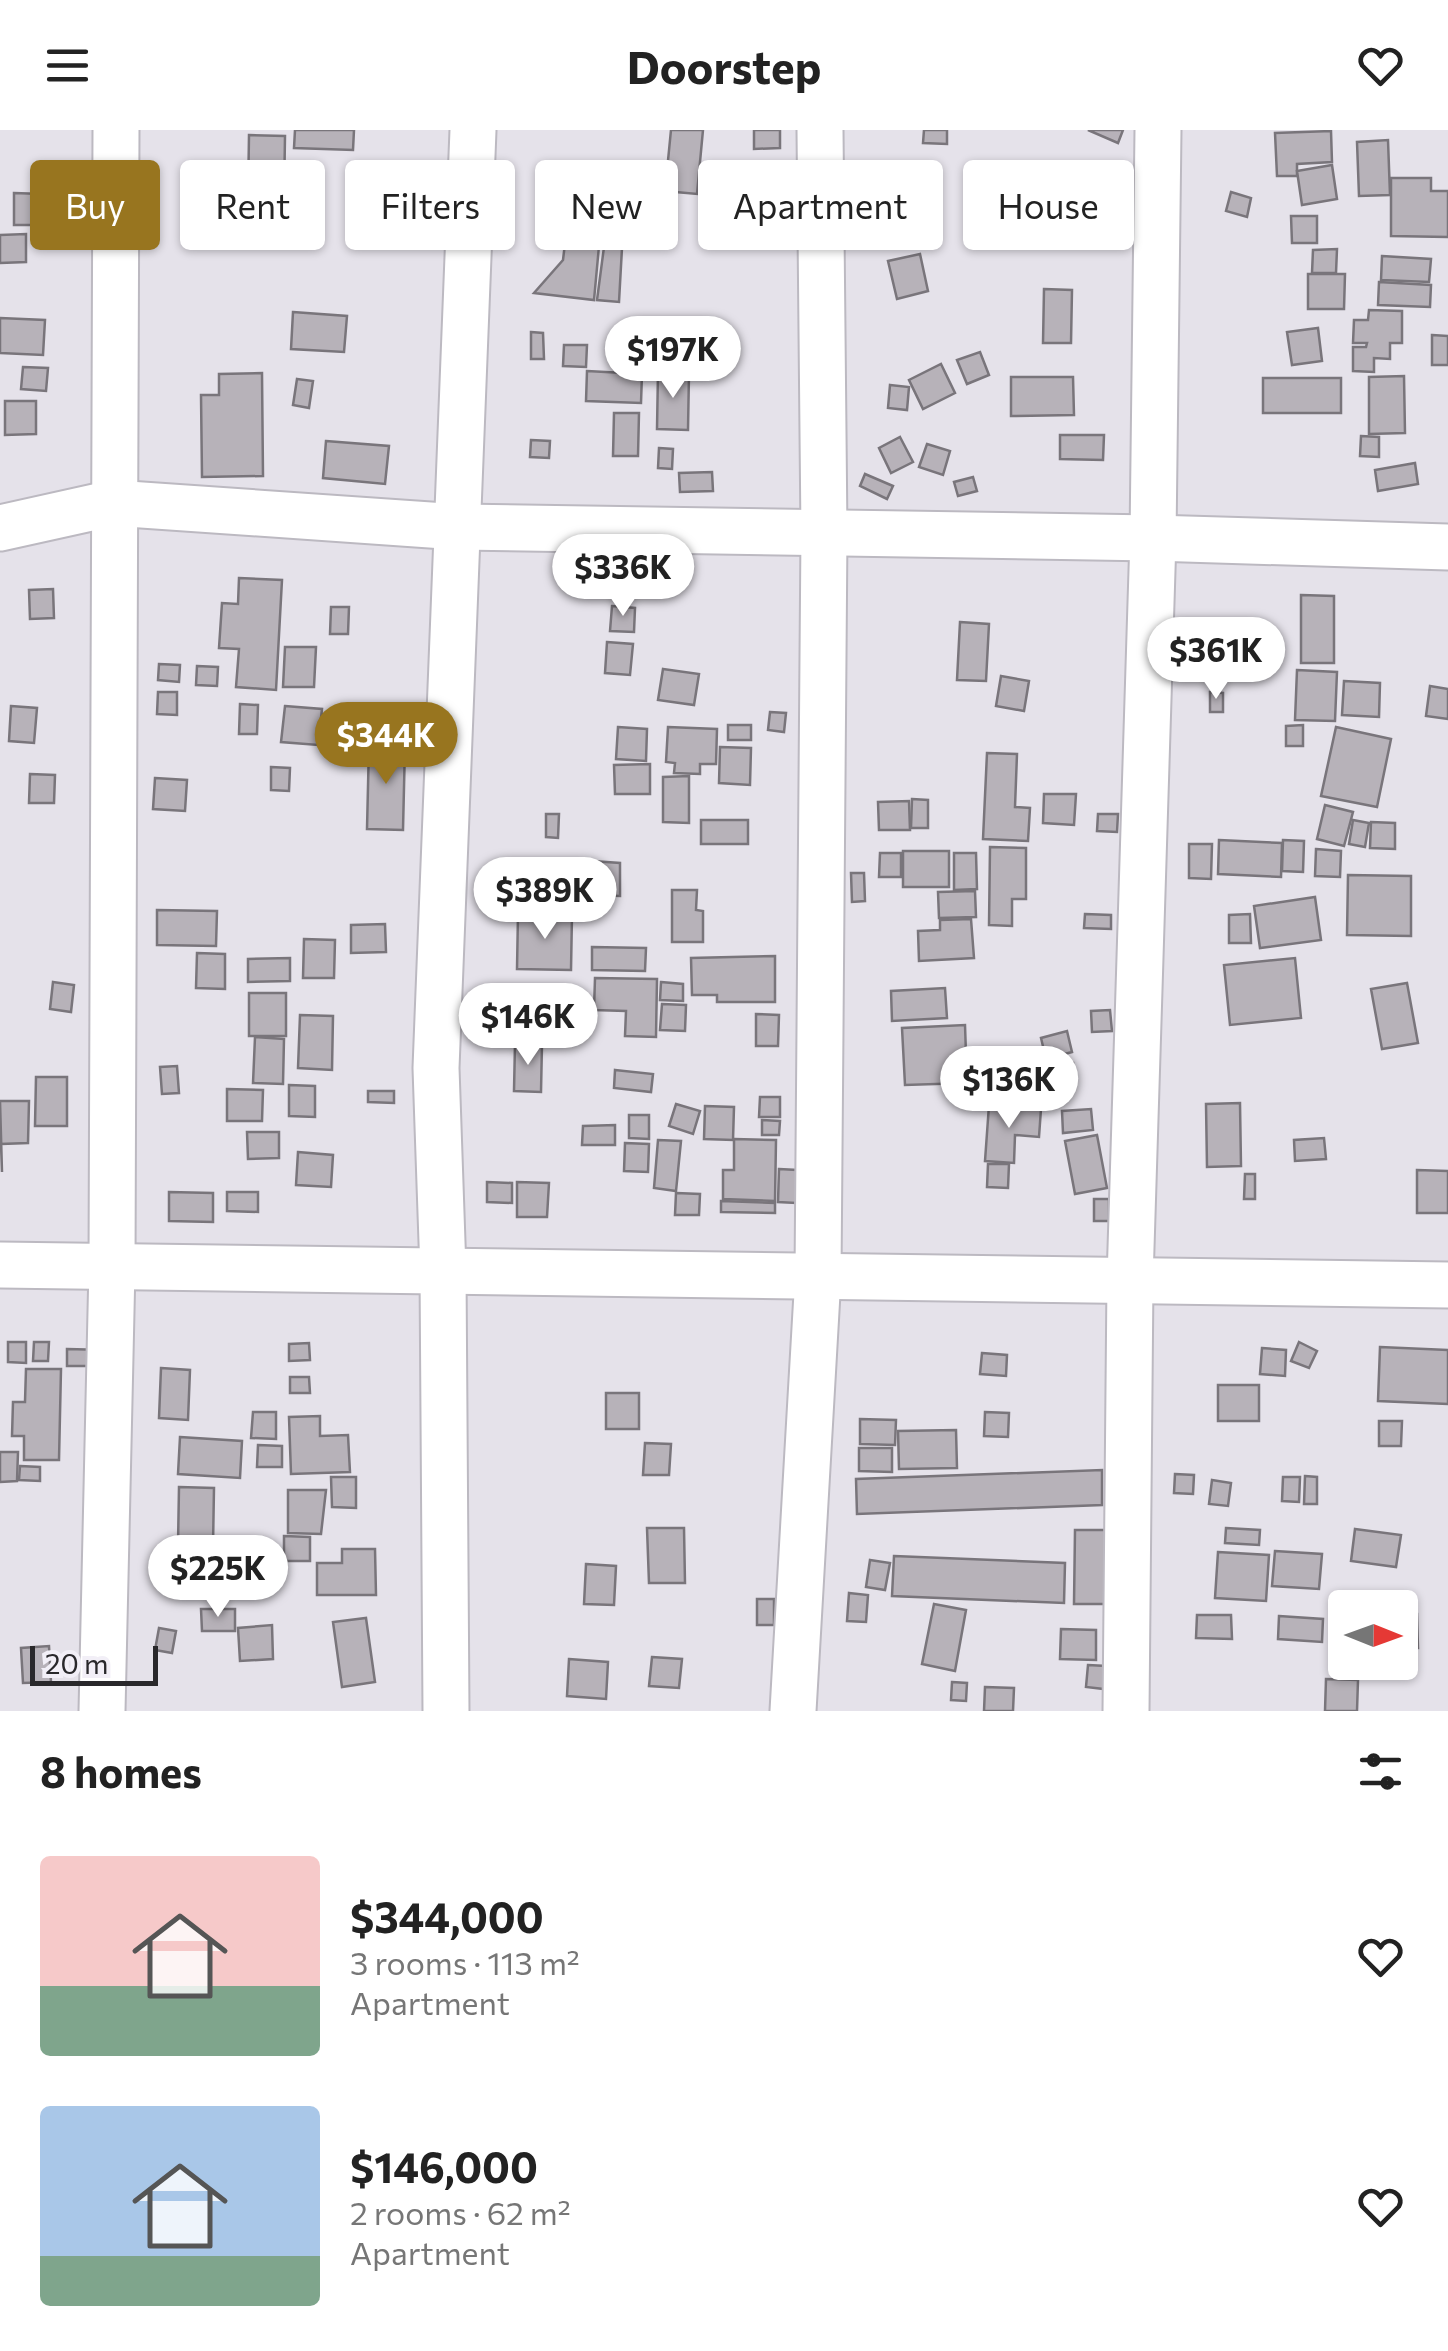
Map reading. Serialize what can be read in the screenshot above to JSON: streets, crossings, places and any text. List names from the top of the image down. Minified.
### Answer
{"scale_bar":"20 m","north":"right","page":{"header":"Doorstep","chip":["Buy","Rent","Filters","New","Apartment","House"],"price":["$197K","$336K","$361K","$344K","$389K","$146K","$136K","$225K"],"scale":"20 m","heading":"8 homes","list":[{"name":"$344,000","note":"3 rooms · 113 m² · Apartment"},{"name":"$146,000","note":"2 rooms · 62 m² · Apartment"}]}}
